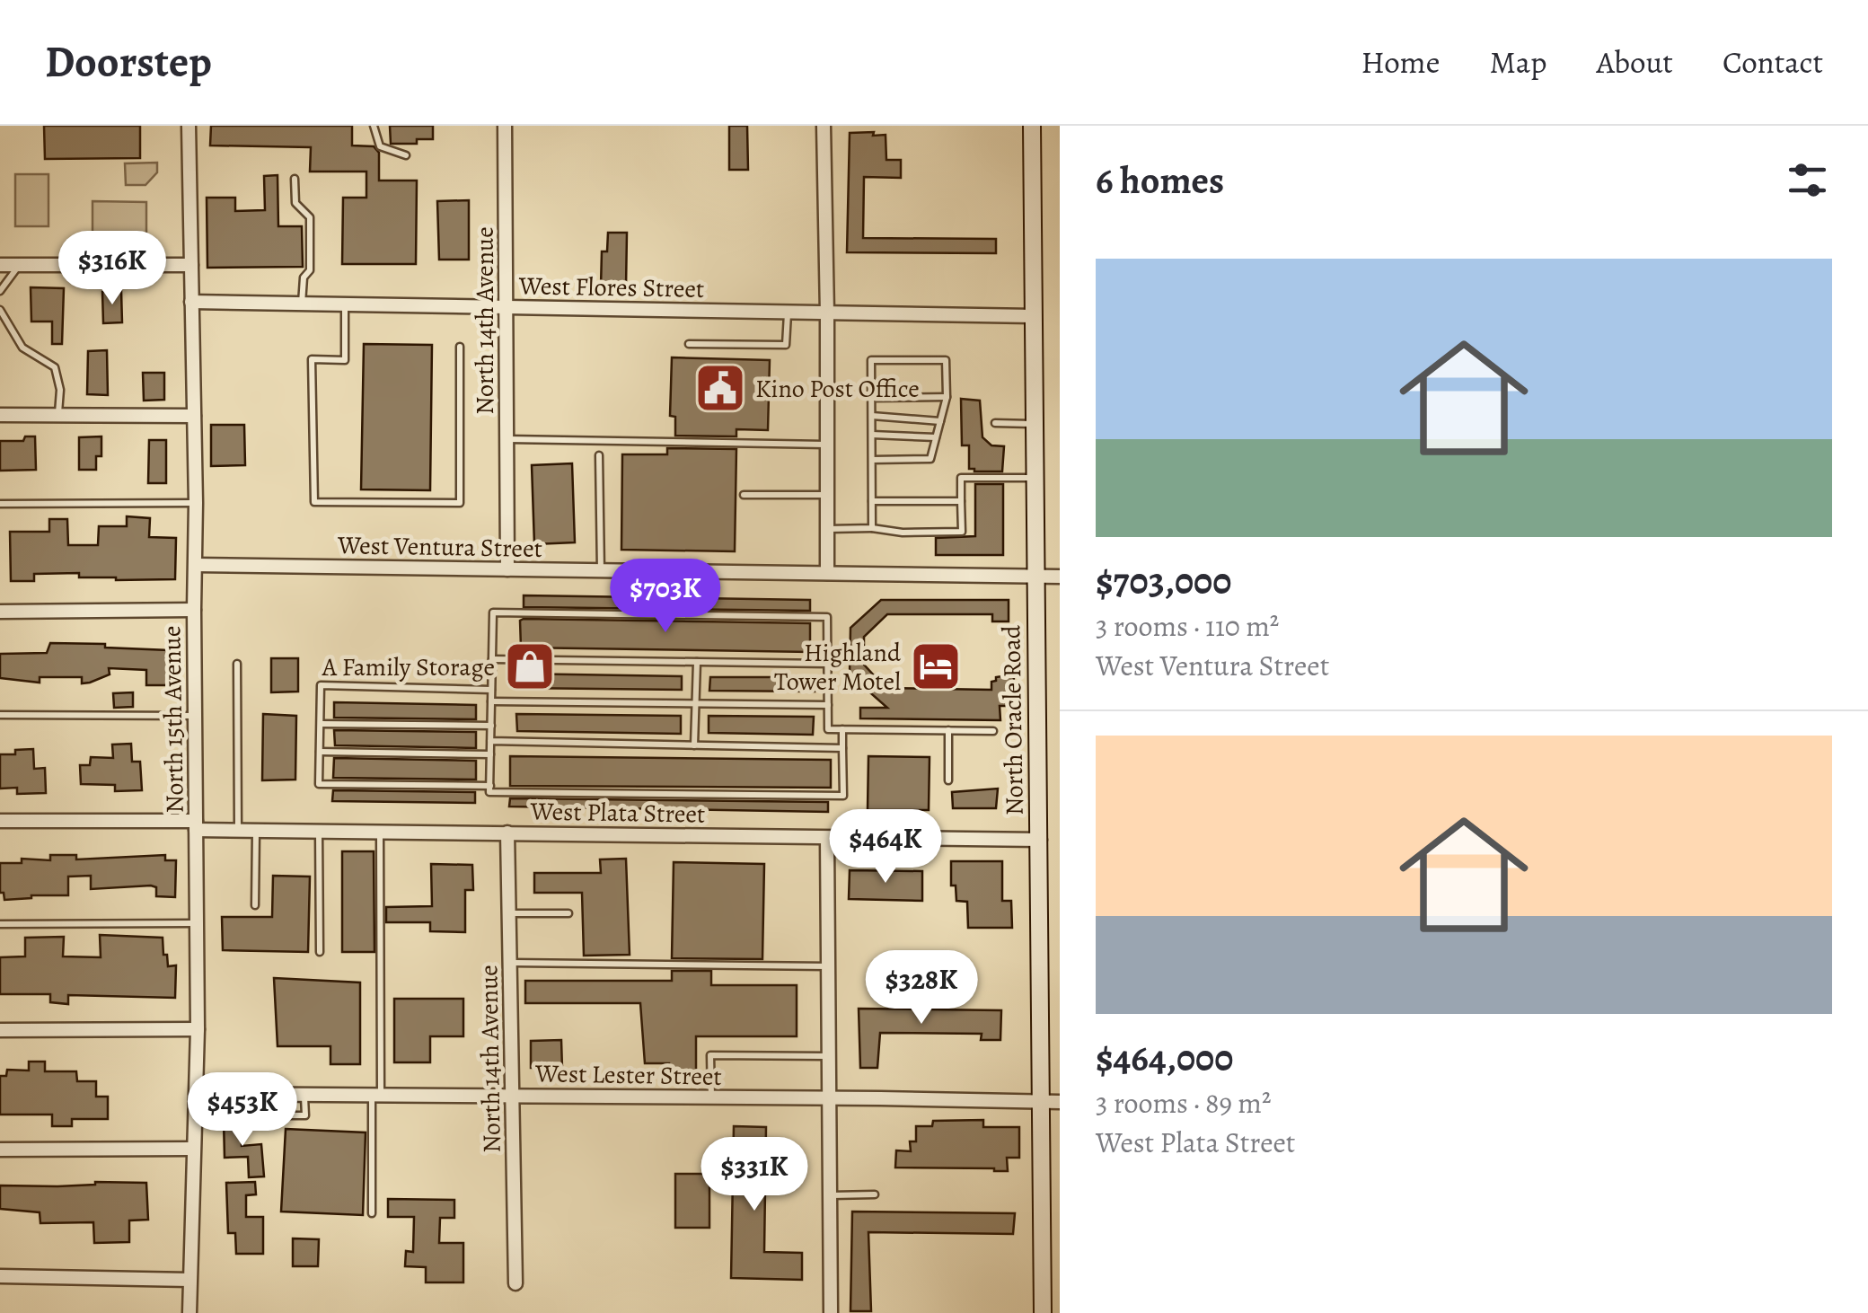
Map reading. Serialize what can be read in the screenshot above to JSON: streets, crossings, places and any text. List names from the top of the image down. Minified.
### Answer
{"streets":{"main road":["North Oracle Road"],"street":["West Flores Street","North 14th Avenue","West Ventura Street","North 15th Avenue","West Plata Street","West Lester Street"]},"crossings":[["West Flores Street","North 14th Avenue"],["West Flores Street","North 15th Avenue"],["West Flores Street","North Oracle Road"],["North 14th Avenue","West Ventura Street"],["North 14th Avenue","West Plata Street"],["North 14th Avenue","West Lester Street"],["West Ventura Street","North 15th Avenue"],["West Ventura Street","North Oracle Road"],["North 15th Avenue","West Plata Street"],["North 15th Avenue","West Lester Street"],["North Oracle Road","West Plata Street"],["North Oracle Road","West Lester Street"]],"places":{"public building":["Kino Post Office"],"shop":["A Family Storage"],"hotel":["Highland Tower Motel"]},"page":{"header":"Doorstep","nav":["Home","Map","About","Contact"],"heading":"6 homes","price":["$316K","$703K","$464K","$328K","$453K","$331K"],"list":[{"name":"$703,000","note":"3 rooms · 110 m² · West Ventura Street"},{"name":"$464,000","note":"3 rooms · 89 m² · West Plata Street"}]}}
